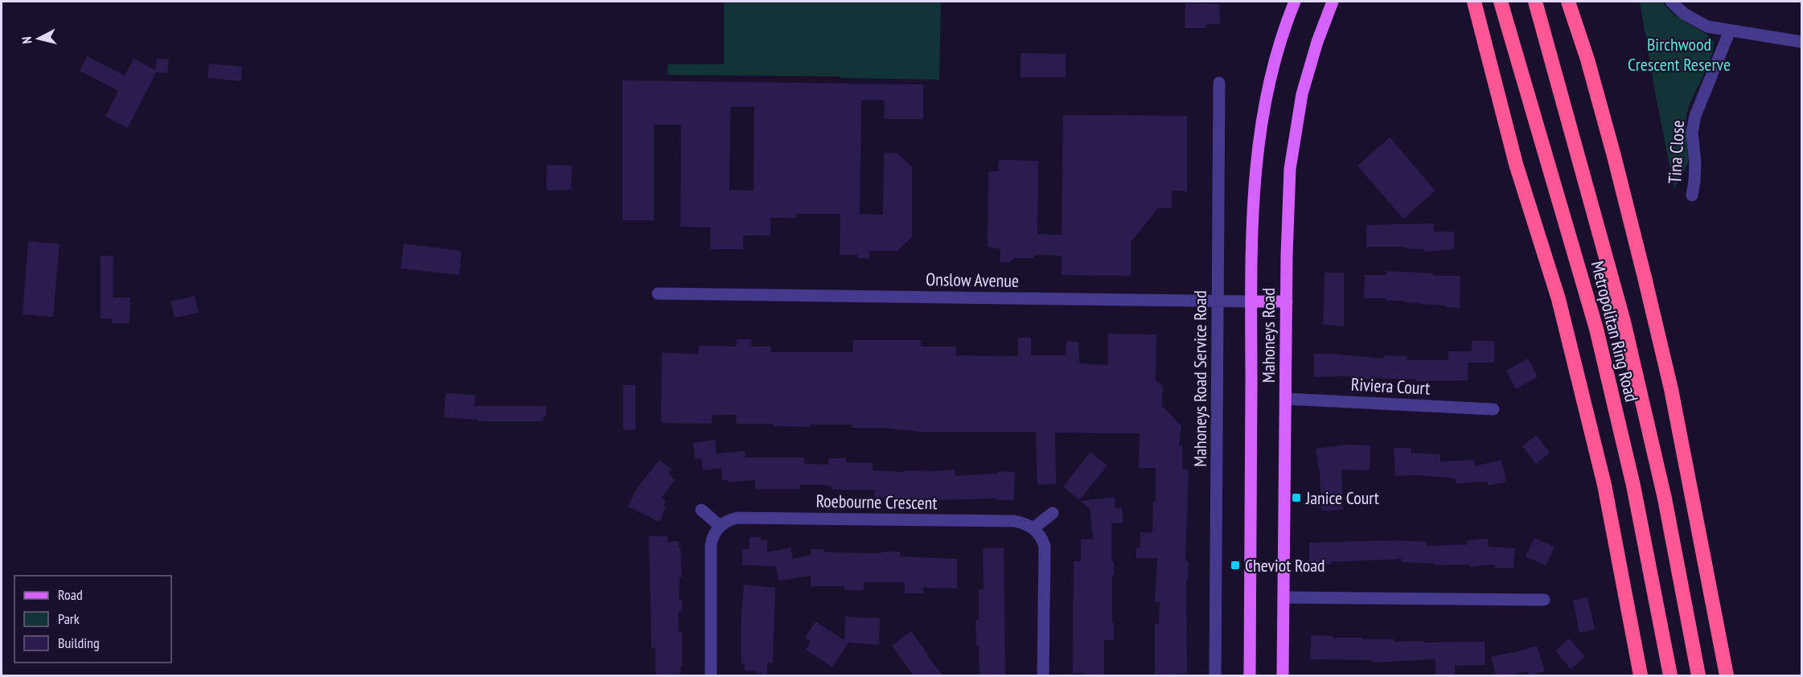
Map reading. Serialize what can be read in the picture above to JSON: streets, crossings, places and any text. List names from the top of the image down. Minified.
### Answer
{"streets":{"highway":["Metropolitan Ring Road"],"main road":["Onslow Avenue","Mahoneys Road"],"street":["Tina Close","Mahoneys Road Service Road","Riviera Court","Roebourne Crescent"]},"crossings":[["Onslow Avenue","Mahoneys Road"],["Onslow Avenue","Mahoneys Road Service Road"],["Mahoneys Road","Riviera Court"]],"parks":["Birchwood Crescent Reserve"],"places":{"transit":["Janice Court","Cheviot Road"]},"legend":["Road","Park","Building"],"north":"left"}
